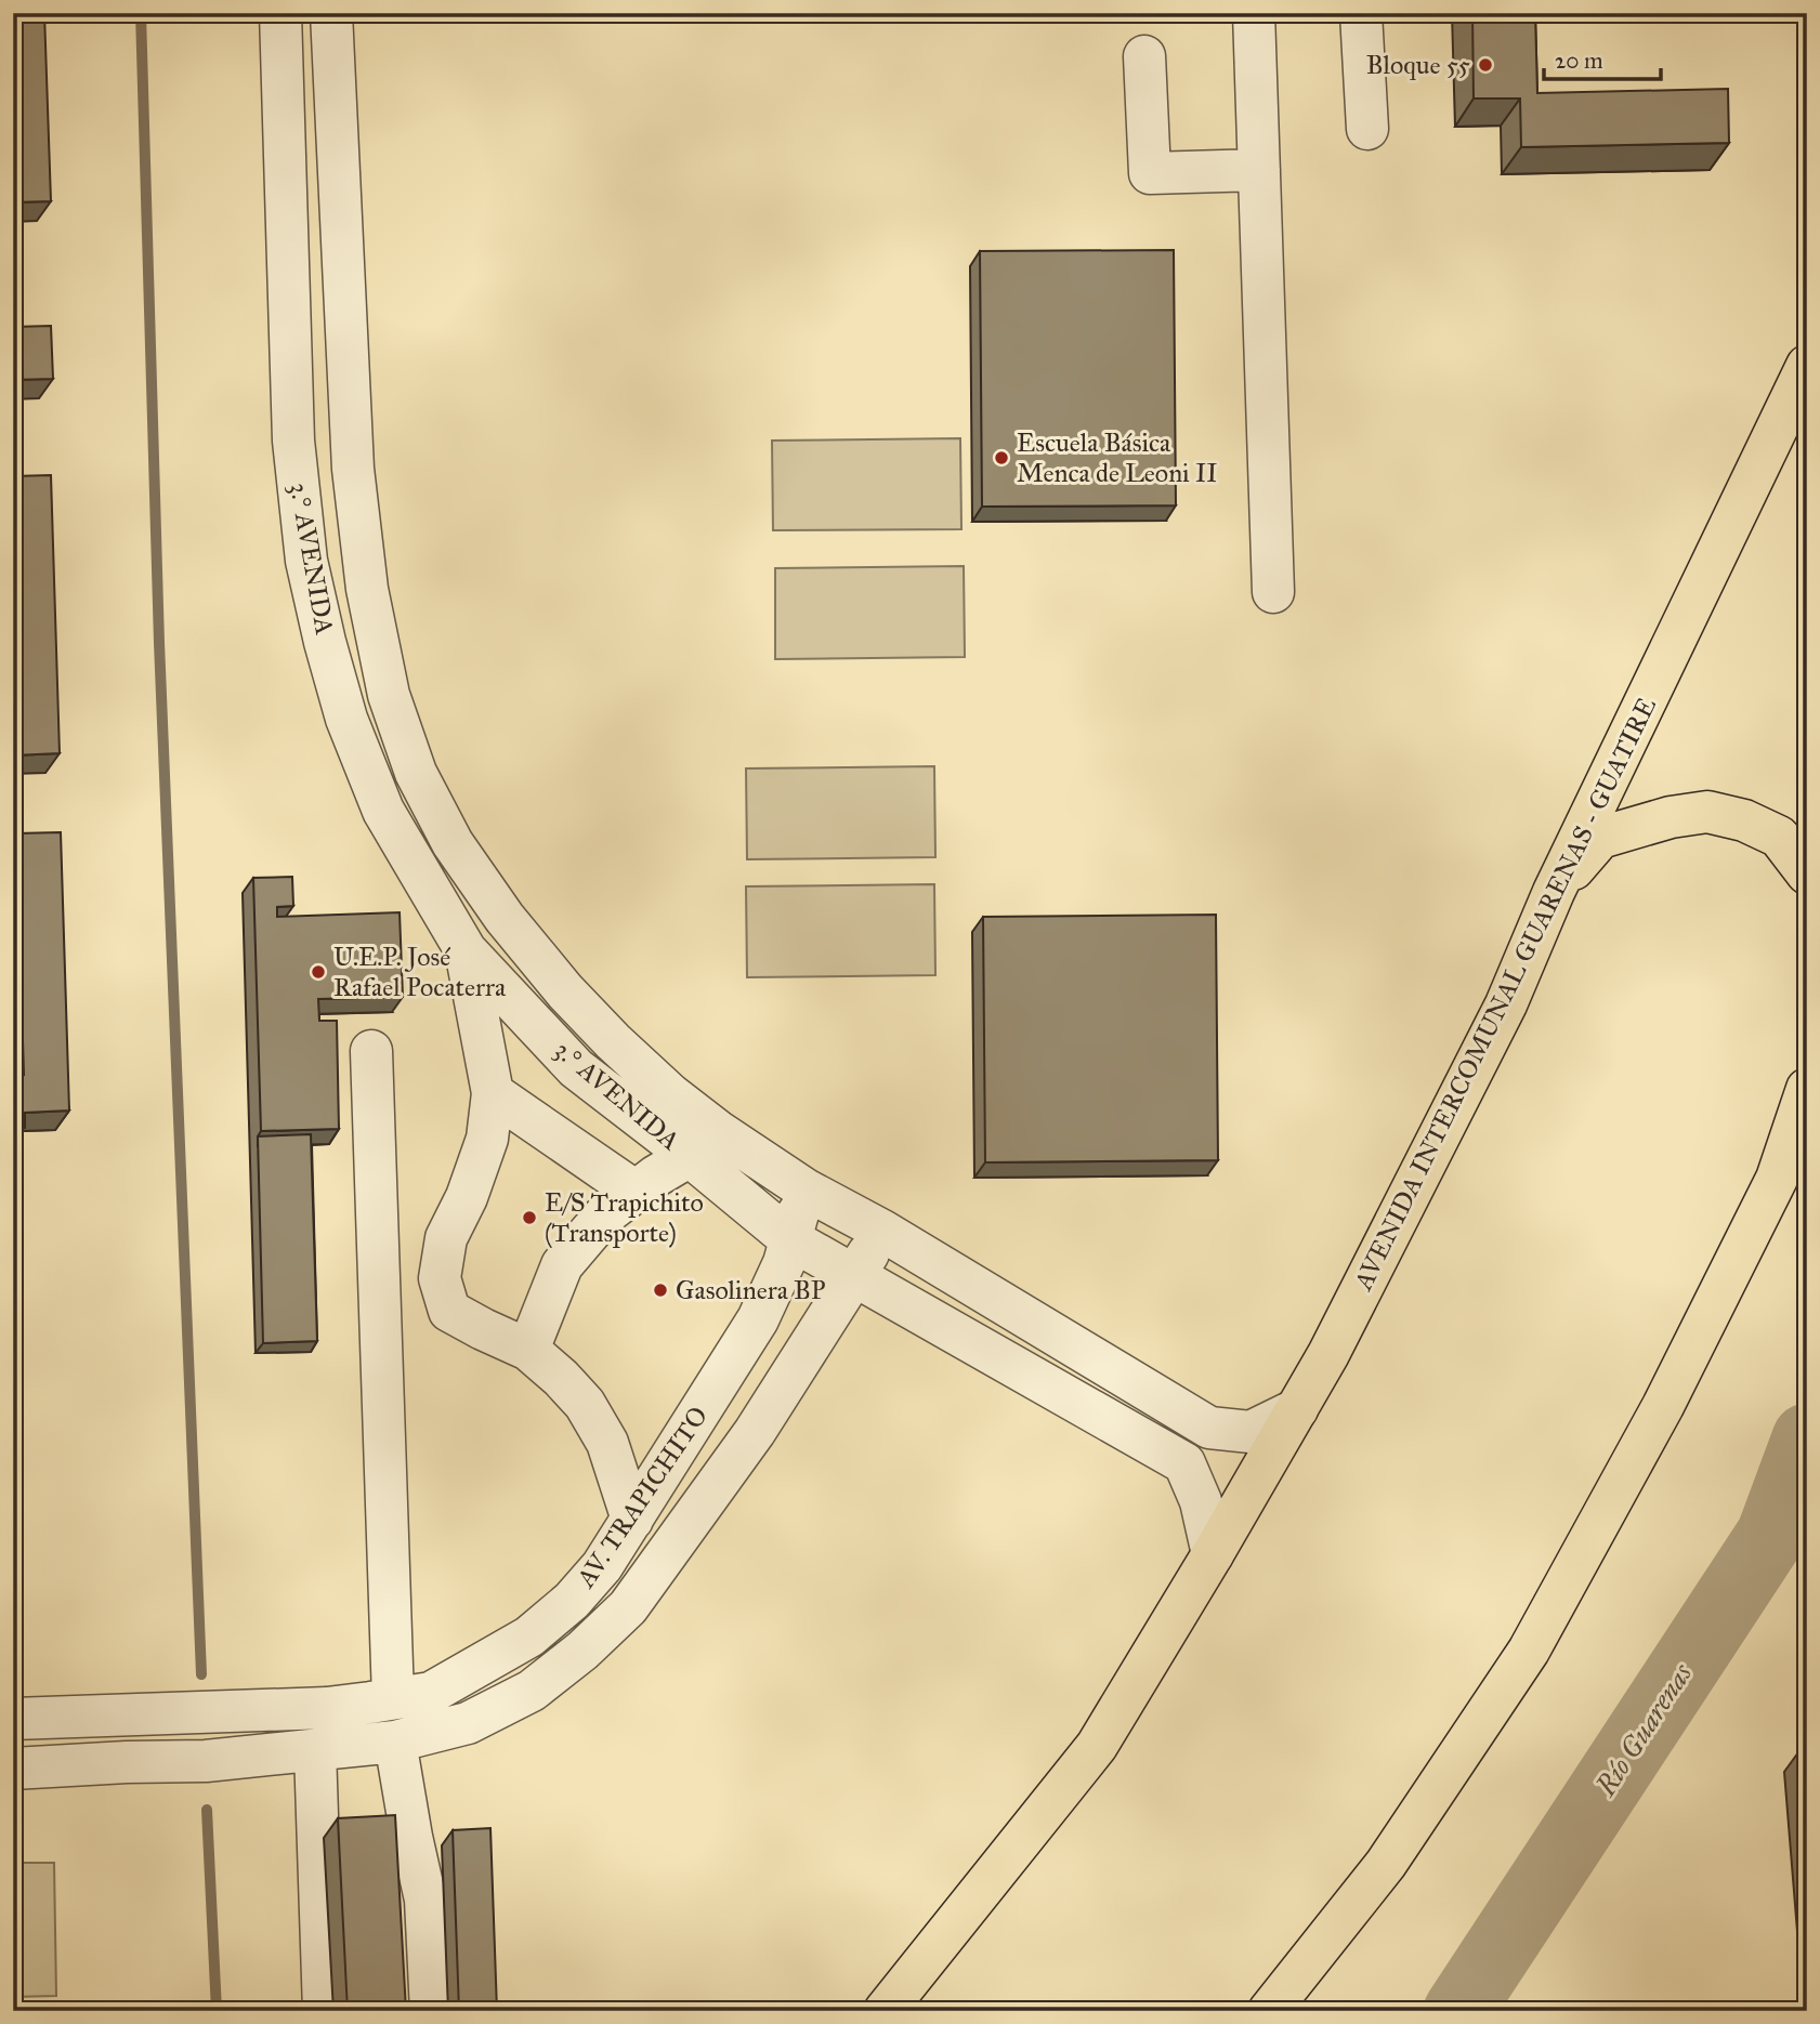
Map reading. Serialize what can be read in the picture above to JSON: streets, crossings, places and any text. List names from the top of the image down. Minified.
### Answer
{"streets":{"main road":["AVENIDA INTERCOMUNAL GUARENAS - GUATIRE"],"street":["3.° AVENIDA","AV. TRAPICHITO"]},"crossings":[["3.° AVENIDA","AVENIDA INTERCOMUNAL GUARENAS - GUATIRE"],["3.° AVENIDA","AV. TRAPICHITO"]],"water":["Río Guarenas"],"places":["Bloque 55","Escuela Básica Menca de Leoni II","U.E.P. José Rafael Pocaterra","E/S Trapichito (Transporte)","Gasolinera BP"],"scale_bar":"20 m"}
